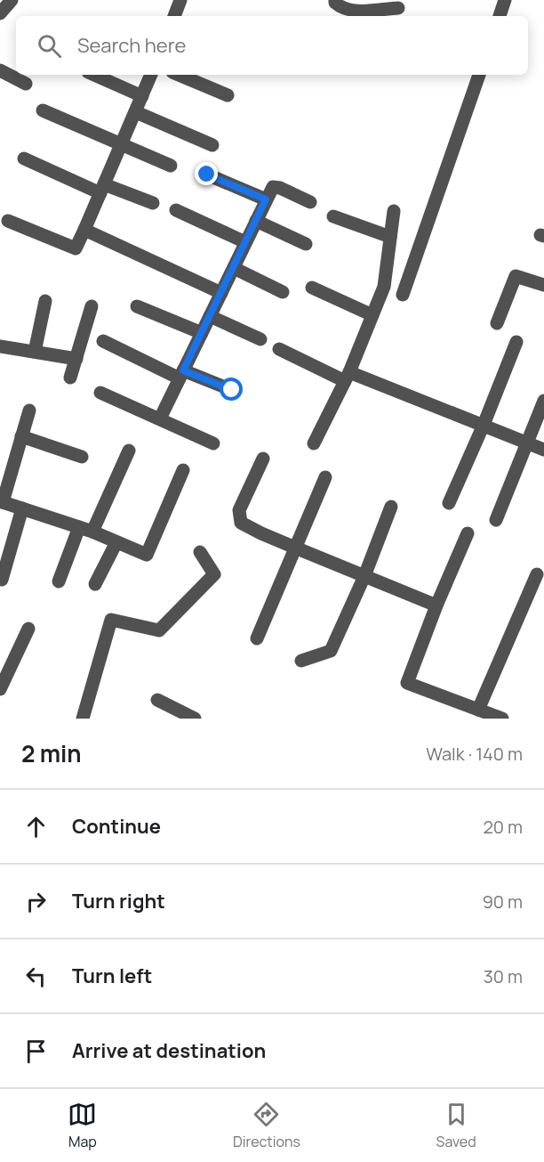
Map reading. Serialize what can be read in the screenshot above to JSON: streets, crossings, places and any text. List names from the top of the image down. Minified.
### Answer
{"page":{"search":"Search here","heading":["2 min","Walk · 140 m"],"list":[["Continue","20 m"],["Turn right","90 m"],["Turn left","30 m"],"Arrive at destination"],"nav":["Map","Directions","Saved"]}}
